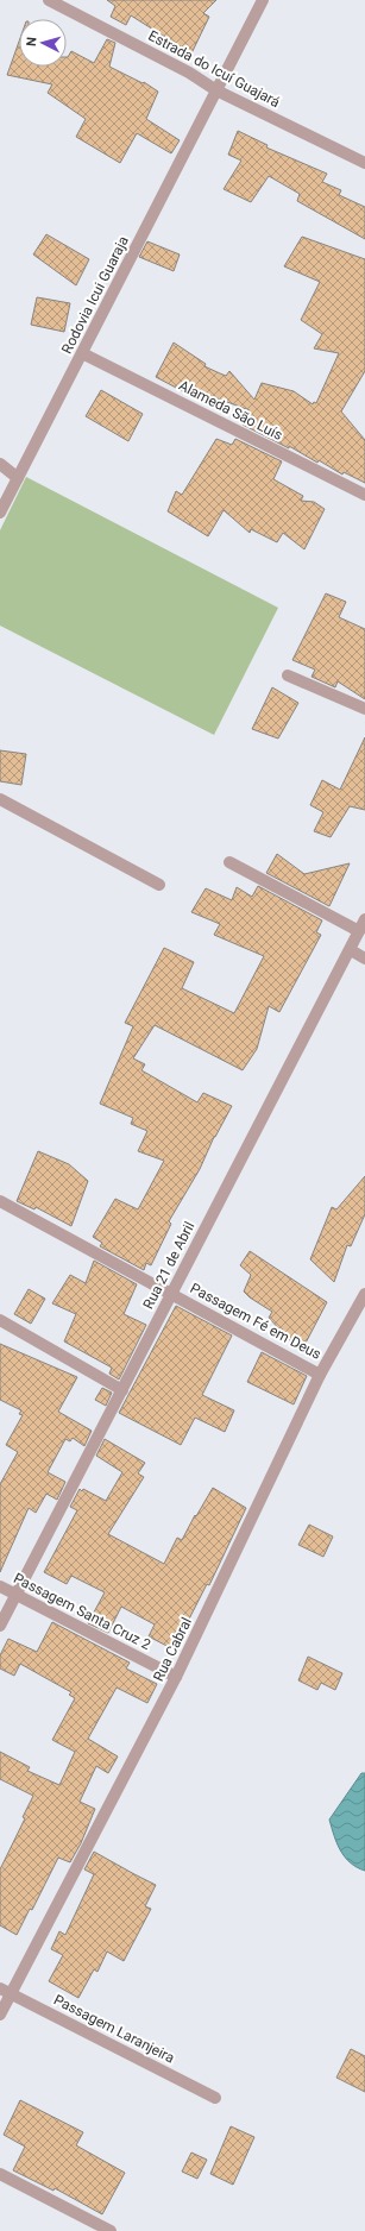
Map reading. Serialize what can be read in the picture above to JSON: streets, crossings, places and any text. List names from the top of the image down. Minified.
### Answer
{"streets":{"street":["Estrada do Icuí Guajará","Rodovia Icui Guaraja","Alameda São Luís","Rua 21 de Abril","Passagem Fé em Deus","Passagem Santa Cruz 2","Rua Cabral","Passagem Laranjeira"]},"crossings":[["Estrada do Icuí Guajará","Rodovia Icui Guaraja"],["Rodovia Icui Guaraja","Alameda São Luís"],["Rua 21 de Abril","Passagem Fé em Deus"],["Rua 21 de Abril","Passagem Santa Cruz 2"],["Passagem Fé em Deus","Rua Cabral"],["Passagem Santa Cruz 2","Rua Cabral"],["Rua Cabral","Passagem Laranjeira"]],"north":"left"}
